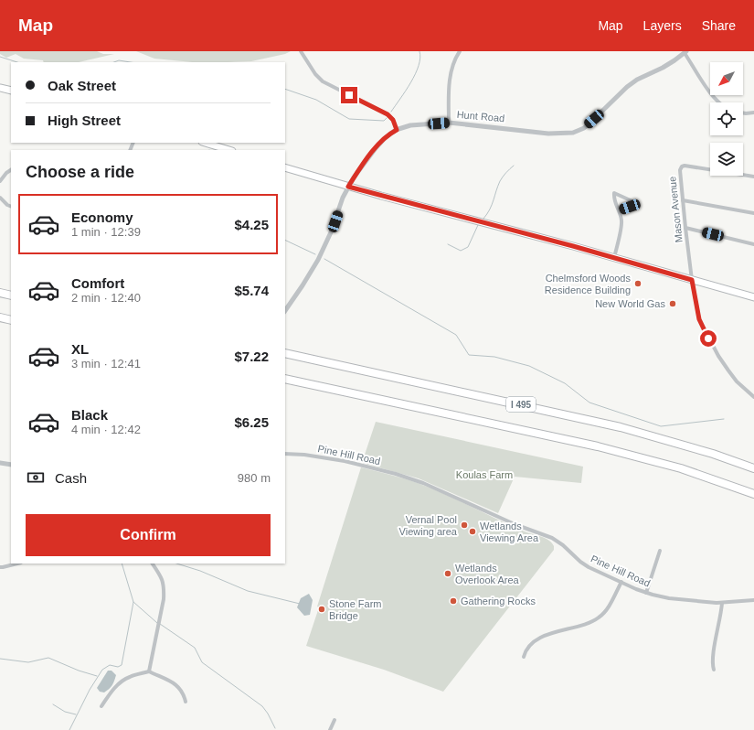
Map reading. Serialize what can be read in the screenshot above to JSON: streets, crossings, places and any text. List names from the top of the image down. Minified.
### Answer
{"streets":{"highway":["I 495"],"street":["Hunt Road","Mason Avenue","Pine Hill Road"]},"parks":["Koulas Farm"],"places":["Chelmsford Woods Residence Building","New World Gas","Vernal Pool Viewing area","Wetlands Viewing Area","Wetlands Overlook Area","Gathering Rocks","Stone Farm Bridge"],"north":"bottom left","page":{"header":"Map","nav":["Map","Layers","Share"],"banner":["Oak Street","High Street"],"heading":"Choose a ride","list":[{"name":"Economy","note":"1 min · 12:39","value":"$4.25"},{"name":"Comfort","note":"2 min · 12:40","value":"$5.74"},{"name":"XL","note":"3 min · 12:41","value":"$7.22"},{"name":"Black","note":"4 min · 12:42","value":"$6.25"}],"pay":["Cash","980 m"],"buttons":"Confirm"}}
